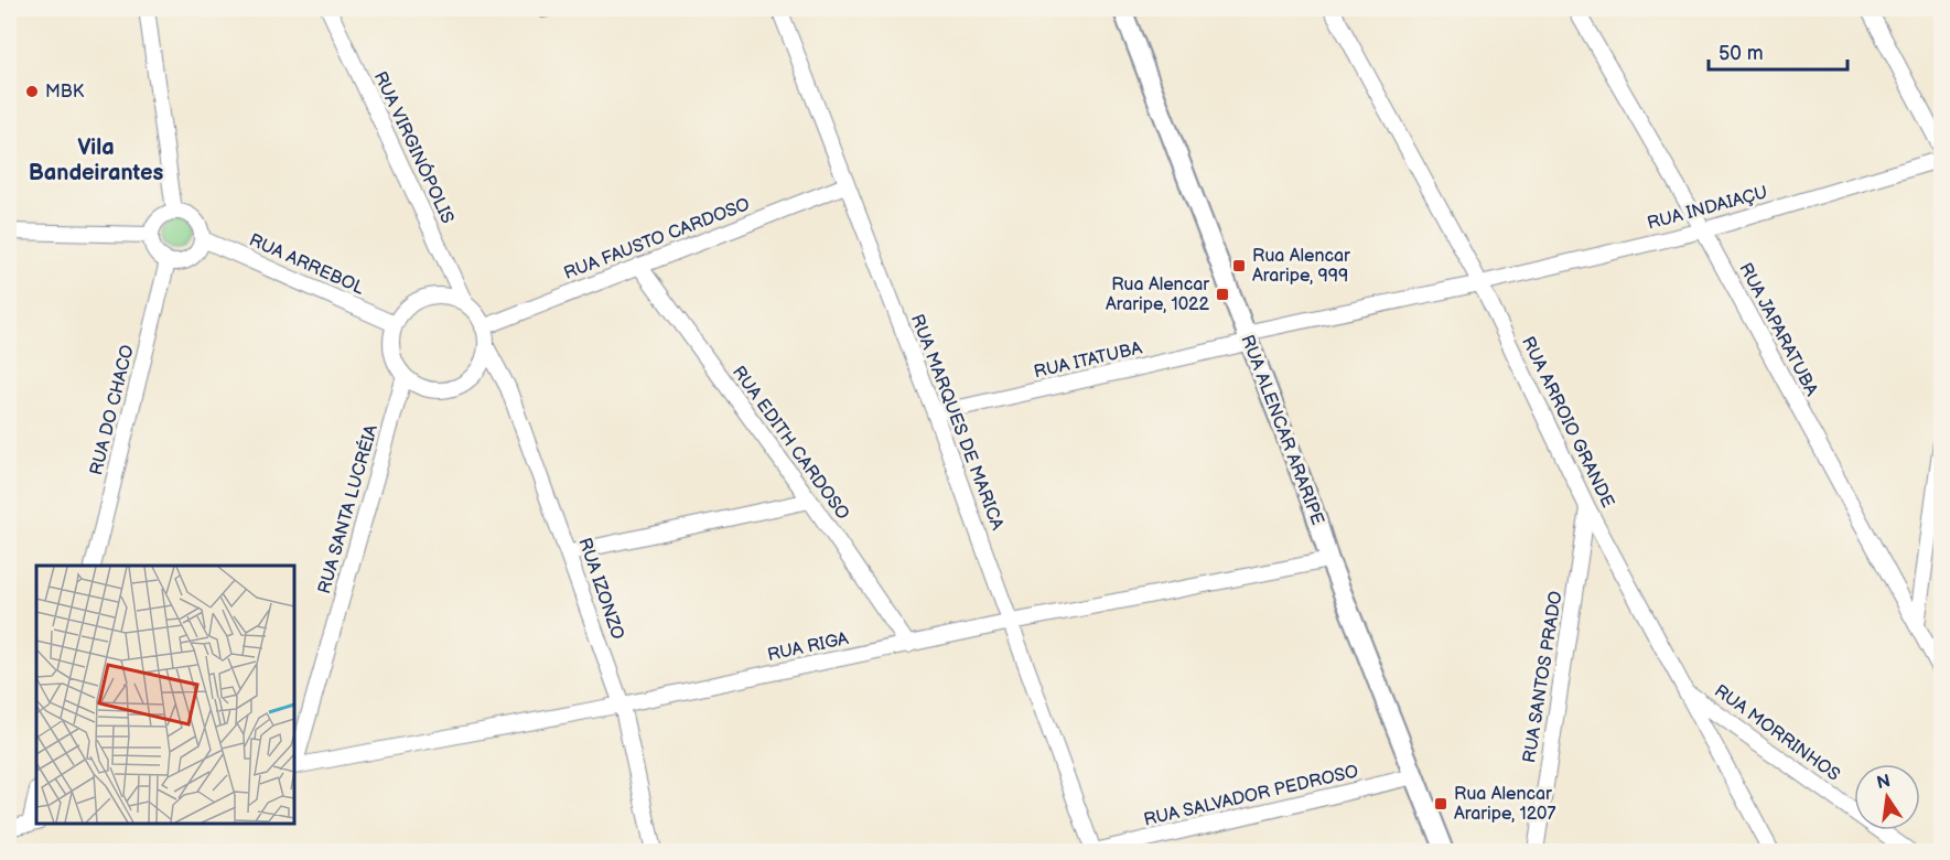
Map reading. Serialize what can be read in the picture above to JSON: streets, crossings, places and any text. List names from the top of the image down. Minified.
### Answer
{"streets":{"street":["RUA VIRGINÓPOLIS","RUA INDAIAÇU","RUA FAUSTO CARDOSO","RUA ARREBOL","RUA JAPARATUBA","RUA ITATUBA","RUA DO CHACO","RUA MARQUES DE MARICA","RUA ARROIO GRANDE","RUA ALENCAR ARARIPE","RUA EDITH CARDOSO","RUA SANTA LUCRÉIA","RUA IZONZO","RUA RIGA","RUA SANTOS PRADO","RUA MORRINHOS","RUA SALVADOR PEDROSO"]},"crossings":[["RUA VIRGINÓPOLIS","RUA FAUSTO CARDOSO"],["RUA VIRGINÓPOLIS","RUA ARREBOL"],["RUA VIRGINÓPOLIS","RUA SANTA LUCRÉIA"],["RUA VIRGINÓPOLIS","RUA IZONZO"],["RUA INDAIAÇU","RUA JAPARATUBA"],["RUA INDAIAÇU","RUA ITATUBA"],["RUA INDAIAÇU","RUA ARROIO GRANDE"],["RUA FAUSTO CARDOSO","RUA ARREBOL"],["RUA FAUSTO CARDOSO","RUA MARQUES DE MARICA"],["RUA FAUSTO CARDOSO","RUA EDITH CARDOSO"],["RUA FAUSTO CARDOSO","RUA SANTA LUCRÉIA"],["RUA FAUSTO CARDOSO","RUA IZONZO"],["RUA ARREBOL","RUA DO CHACO"],["RUA ARREBOL","RUA SANTA LUCRÉIA"],["RUA ARREBOL","RUA IZONZO"],["RUA ITATUBA","RUA MARQUES DE MARICA"],["RUA ITATUBA","RUA ARROIO GRANDE"],["RUA ITATUBA","RUA ALENCAR ARARIPE"],["RUA MARQUES DE MARICA","RUA RIGA"],["RUA MARQUES DE MARICA","RUA SALVADOR PEDROSO"],["RUA ARROIO GRANDE","RUA SANTOS PRADO"],["RUA ARROIO GRANDE","RUA MORRINHOS"],["RUA ALENCAR ARARIPE","RUA RIGA"],["RUA ALENCAR ARARIPE","RUA SALVADOR PEDROSO"],["RUA EDITH CARDOSO","RUA RIGA"],["RUA SANTA LUCRÉIA","RUA IZONZO"],["RUA IZONZO","RUA RIGA"]],"districts":["Vila Bandeirantes"],"places":{"other":["MBK"],"transit":["Rua Alencar Araripe, 999","Rua Alencar Araripe, 1022","Rua Alencar Araripe, 1207"]},"scale_bar":"50 m","north":"top"}
